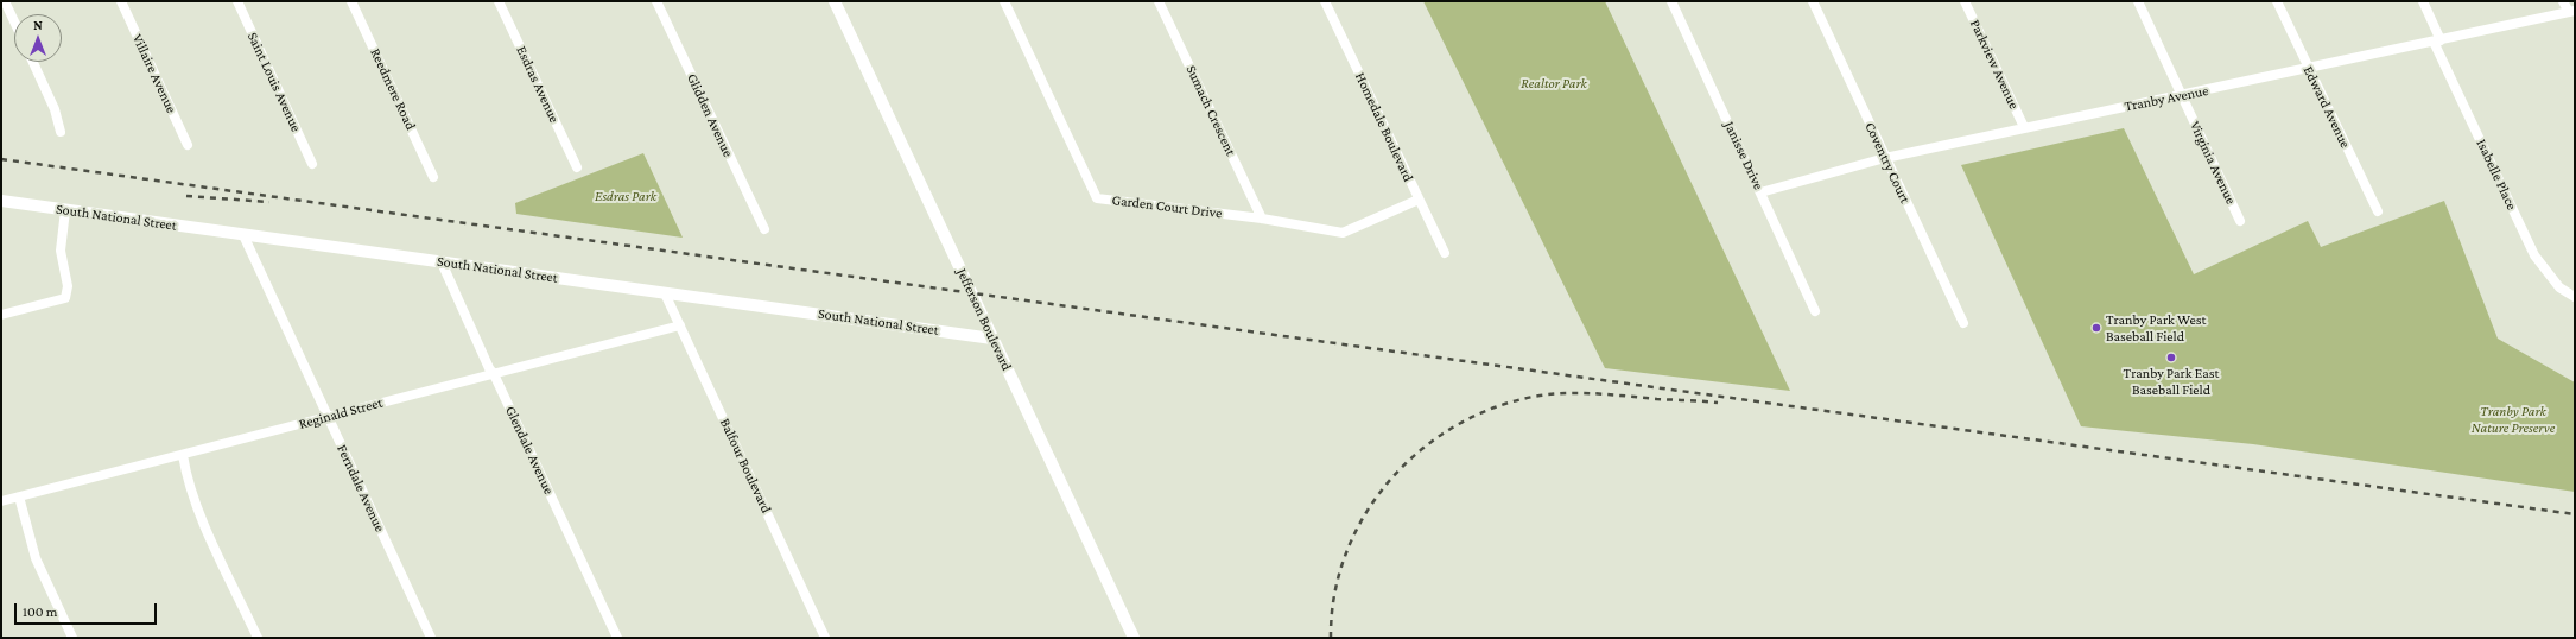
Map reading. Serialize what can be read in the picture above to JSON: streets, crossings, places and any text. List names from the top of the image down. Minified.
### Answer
{"streets":{"street":["Parkview Avenue","Villaire Avenue","Saint Louis Avenue","Esdras Avenue","Reedmere Road","Tranby Avenue","Edward Avenue","Sumach Crescent","Glidden Avenue","Homedale Boulevard","Janisse Drive","Coventry Court","Virginia Avenue","Isabelle Place","Garden Court Drive","South National Street","Jefferson Boulevard","Reginald Street","Glendale Avenue","Balfour Boulevard","Ferndale Avenue"]},"crossings":[["Parkview Avenue","Tranby Avenue"],["Tranby Avenue","Edward Avenue"],["Tranby Avenue","Janisse Drive"],["Tranby Avenue","Coventry Court"],["Tranby Avenue","Virginia Avenue"],["Tranby Avenue","Isabelle Place"],["Sumach Crescent","Garden Court Drive"],["Homedale Boulevard","Garden Court Drive"],["South National Street","Jefferson Boulevard"],["South National Street","Glendale Avenue"],["South National Street","Balfour Boulevard"],["South National Street","Ferndale Avenue"],["Reginald Street","Glendale Avenue"],["Reginald Street","Balfour Boulevard"],["Reginald Street","Ferndale Avenue"]],"parks":["Realtor Park","Esdras Park","Tranby Park Nature Preserve"],"places":["Tranby Park West Baseball Field","Tranby Park East Baseball Field"],"scale_bar":"100 m","north":"top"}
